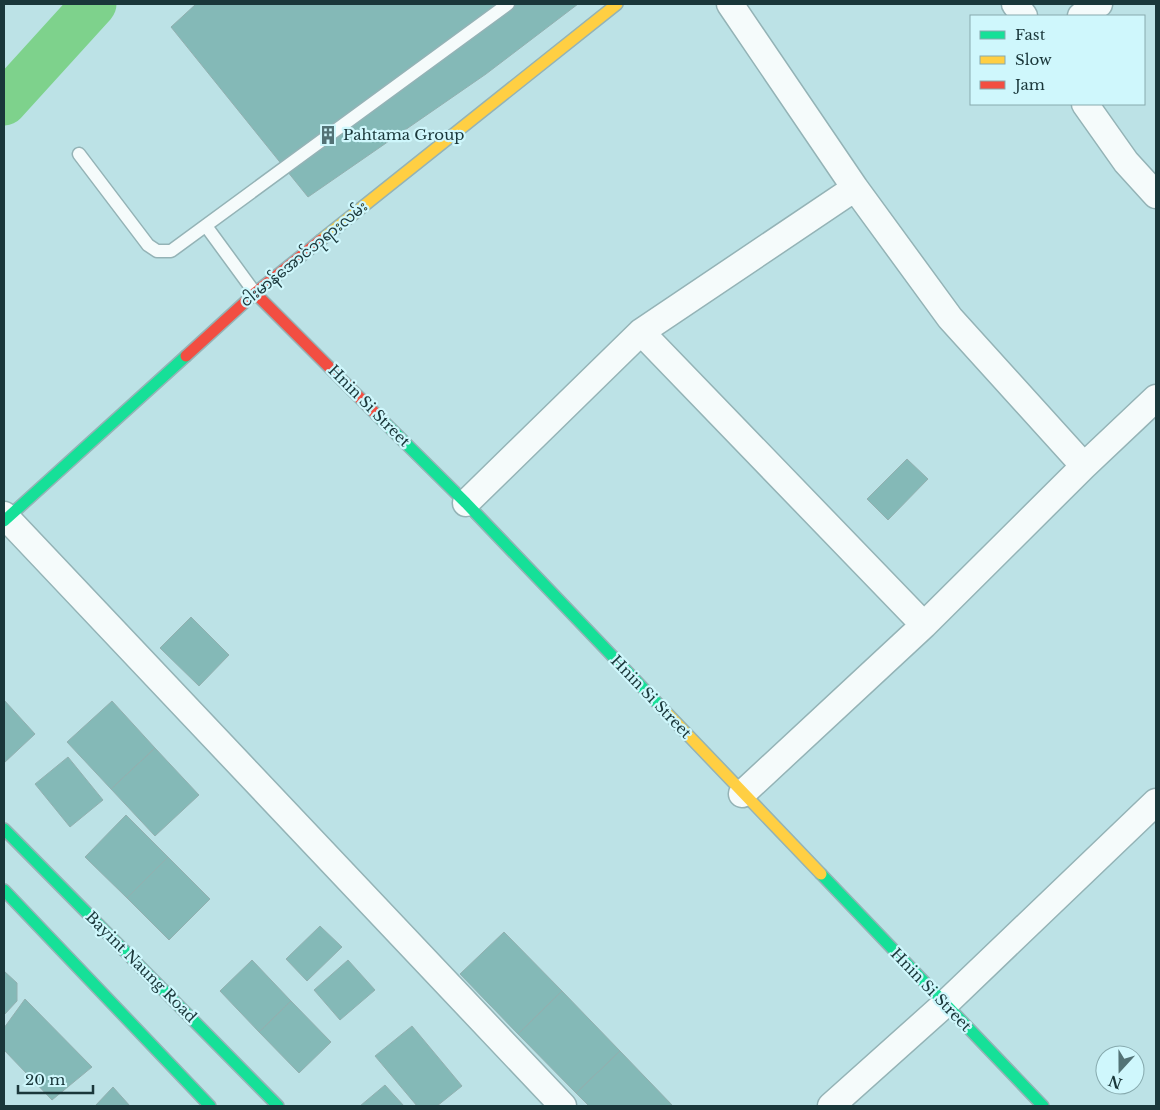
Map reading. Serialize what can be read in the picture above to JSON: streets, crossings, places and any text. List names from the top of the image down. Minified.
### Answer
{"streets":{"street":["ငါးမာန်အောင်ဘုရားလမ်း","Hnin Si Street","Bayint Naung Road"]},"crossings":[["ငါးမာန်အောင်ဘုရားလမ်း","Hnin Si Street"]],"places":{"building":["Pahtama Group"]},"legend":["Fast","Slow","Jam"],"scale_bar":"20 m","north":"bottom"}
